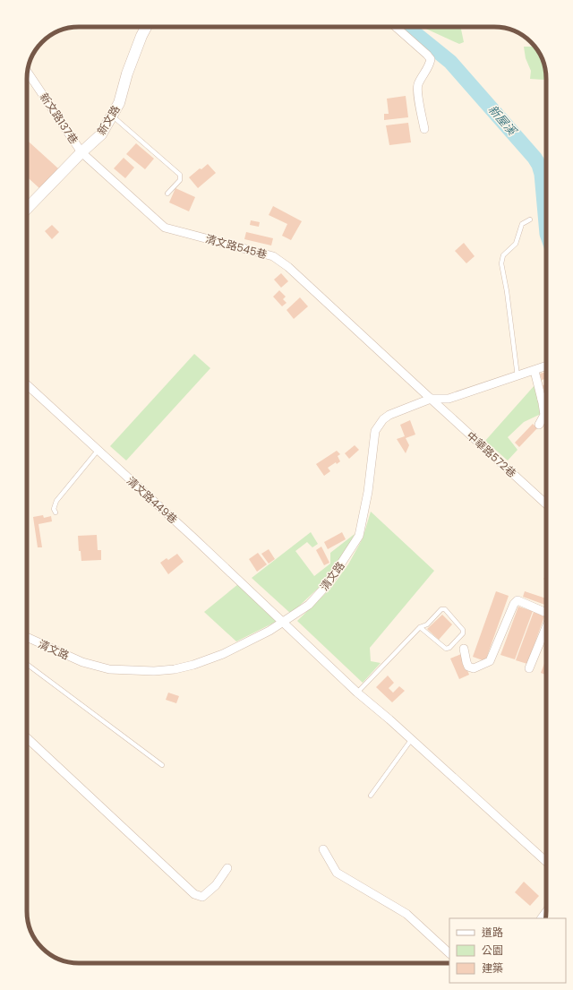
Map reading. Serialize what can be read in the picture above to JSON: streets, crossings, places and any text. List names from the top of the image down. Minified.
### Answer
{"streets":{"street":["新文路137巷","新文路","清文路545巷","中華路572巷","清文路449巷","清文路"]},"crossings":[["新文路137巷","新文路"],["新文路137巷","清文路545巷"],["新文路","清文路545巷"],["清文路545巷","中華路572巷"],["清文路545巷","清文路"],["中華路572巷","清文路"],["清文路449巷","清文路"]],"water":["新屋溪"],"legend":["道路","公園","建築"]}
